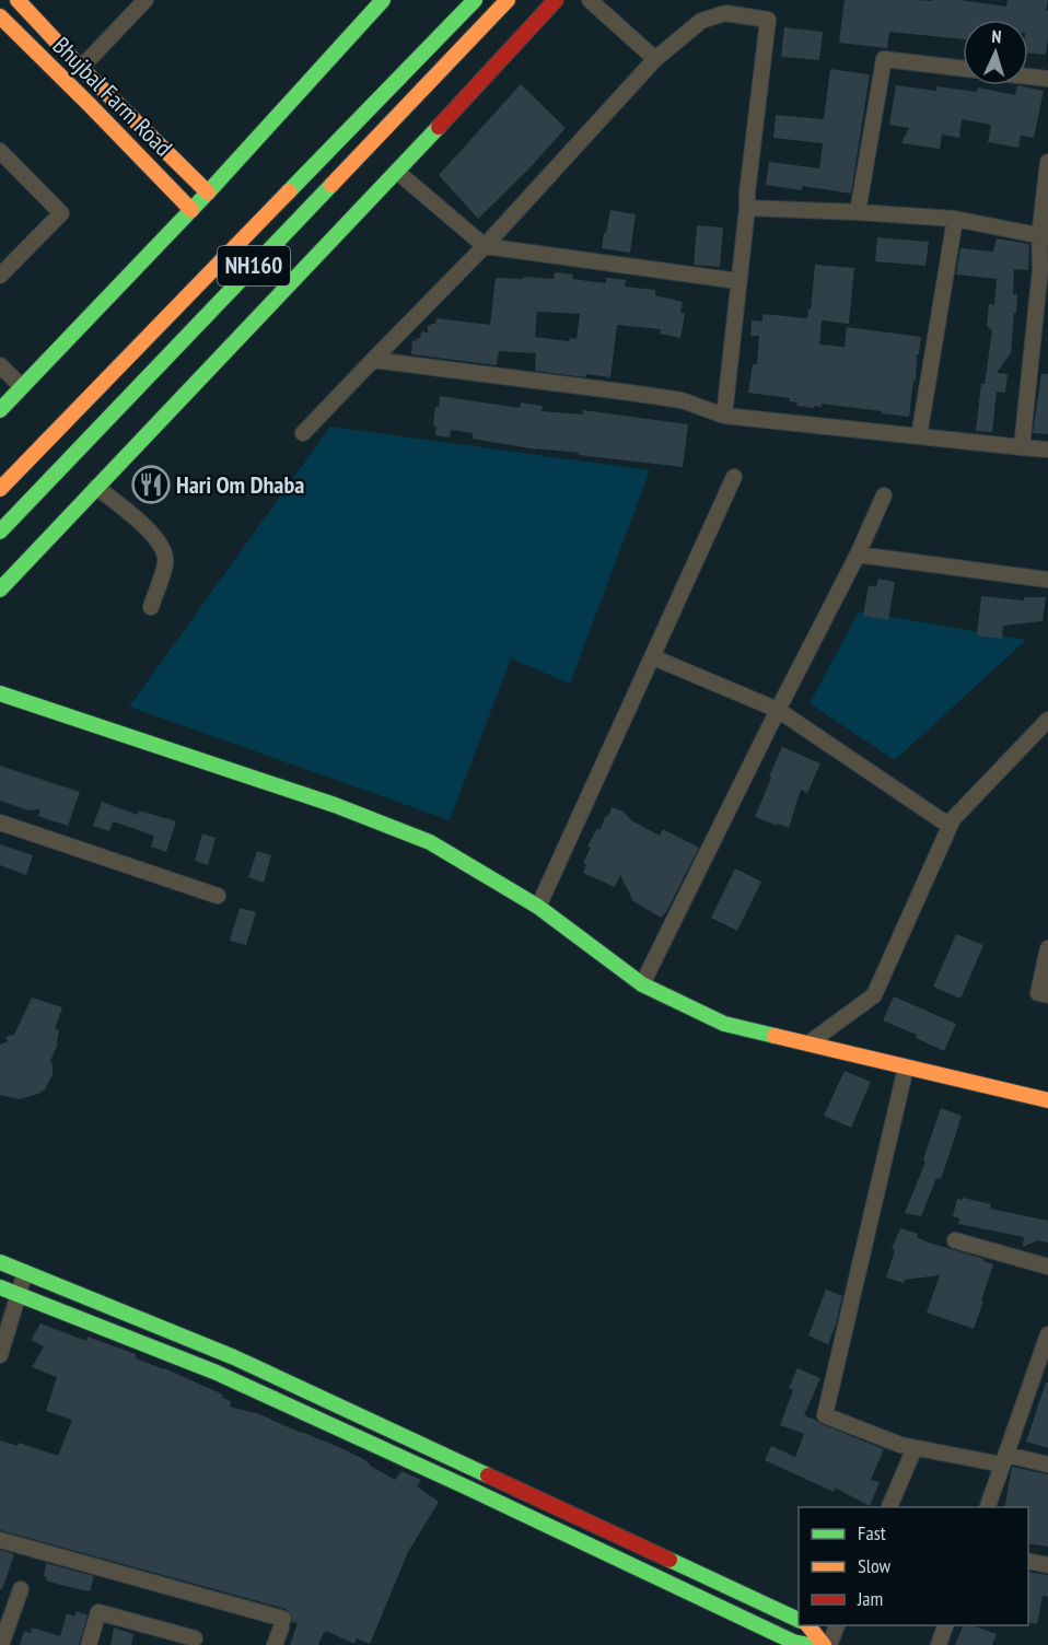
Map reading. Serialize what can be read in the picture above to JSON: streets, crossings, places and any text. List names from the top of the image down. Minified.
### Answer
{"streets":{"main road":["Bhujbal Farm Road","NH160"]},"places":{"restaurant":["Hari Om Dhaba"]},"legend":["Fast","Slow","Jam"],"north":"top"}
